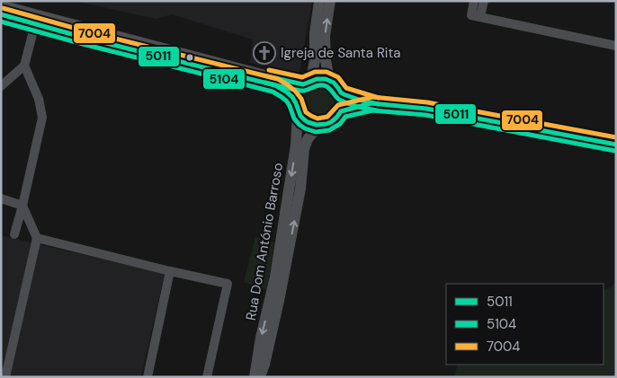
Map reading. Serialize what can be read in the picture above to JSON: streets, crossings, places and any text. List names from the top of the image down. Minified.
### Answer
{"streets":{"main road":["Rua Dom António Barroso"]},"places":{"church":["Igreja de Santa Rita"]},"lines":["transit line 7004","transit line 5011","transit line 5104"],"legend":["5011","5104","7004"]}
